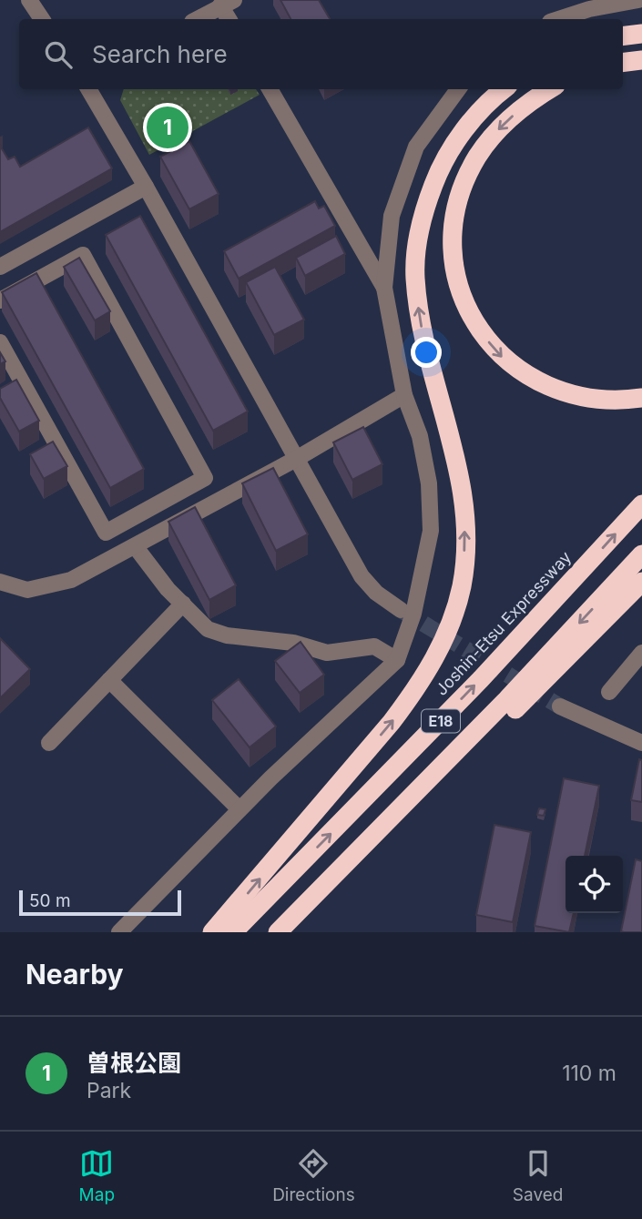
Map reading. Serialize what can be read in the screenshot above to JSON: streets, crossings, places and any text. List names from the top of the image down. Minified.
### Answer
{"streets":{"highway":["Joshin-Etsu Expressway","E18"]},"scale_bar":"50 m","page":{"search":"Search here","pins":"1","scale":"50 m","heading":"Nearby","list":[{"mark":"1","name":"曽根公園","note":"Park","value":"110 m"}],"nav":["Map","Directions","Saved"]}}
